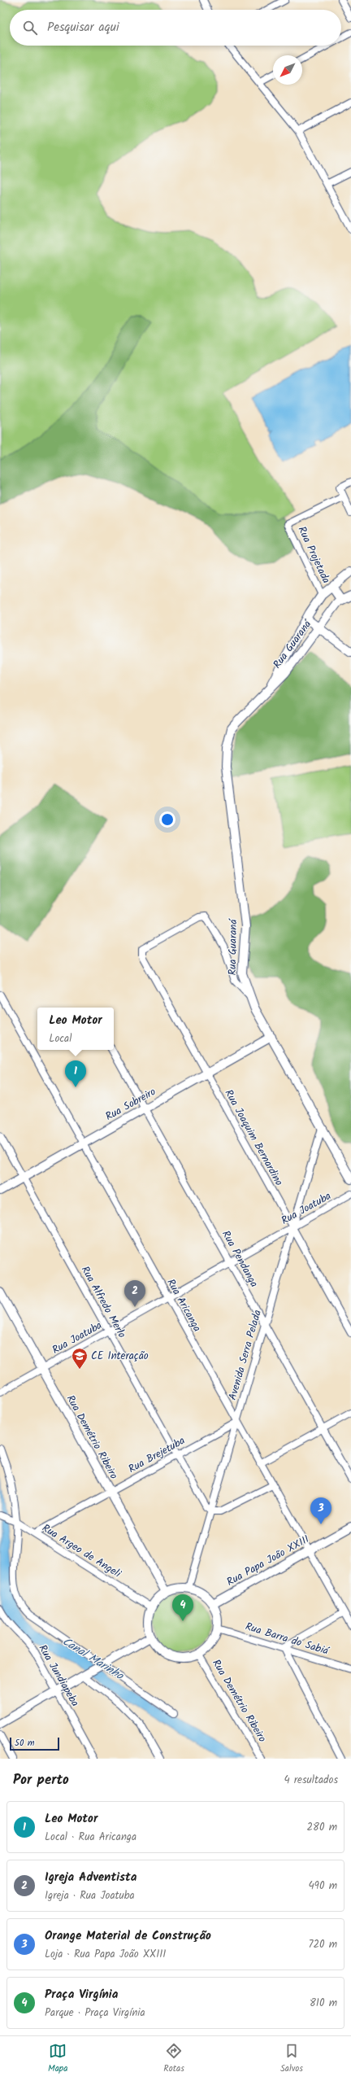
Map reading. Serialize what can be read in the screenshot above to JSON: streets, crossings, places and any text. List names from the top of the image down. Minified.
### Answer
{"streets":{"street":["Rua Projetada","Rua Guaraná","Rua Sobreiro","Rua Joaquim Bernardino","Rua Joatuba","Rua Pendanga","Rua Alfredo Merlo","Rua Aricanga","Avenida Serra Pelada","Rua Demétrio Ribeiro","Rua Brejetuba","Rua Argeo de Angeli","Rua Papa João XXIII","Rua Barra do Sabiá","Rua Jundiapeba"]},"crossings":[["Rua Projetada","Rua Guaraná"],["Rua Guaraná","Rua Sobreiro"],["Rua Guaraná","Rua Joaquim Bernardino"],["Rua Guaraná","Avenida Serra Pelada"],["Rua Sobreiro","Rua Joaquim Bernardino"],["Rua Sobreiro","Rua Pendanga"],["Rua Sobreiro","Rua Alfredo Merlo"],["Rua Sobreiro","Rua Aricanga"],["Rua Joaquim Bernardino","Rua Joatuba"],["Rua Joaquim Bernardino","Avenida Serra Pelada"],["Rua Joatuba","Rua Pendanga"],["Rua Joatuba","Rua Alfredo Merlo"],["Rua Joatuba","Rua Aricanga"],["Rua Joatuba","Avenida Serra Pelada"],["Rua Joatuba","Rua Demétrio Ribeiro"],["Rua Pendanga","Avenida Serra Pelada"],["Rua Alfredo Merlo","Avenida Serra Pelada"],["Rua Alfredo Merlo","Rua Brejetuba"],["Rua Aricanga","Avenida Serra Pelada"],["Rua Aricanga","Rua Brejetuba"],["Rua Aricanga","Rua Papa João XXIII"],["Avenida Serra Pelada","Rua Demétrio Ribeiro"],["Avenida Serra Pelada","Rua Brejetuba"],["Avenida Serra Pelada","Rua Argeo de Angeli"],["Avenida Serra Pelada","Rua Papa João XXIII"],["Avenida Serra Pelada","Rua Barra do Sabiá"],["Rua Demétrio Ribeiro","Rua Brejetuba"],["Rua Demétrio Ribeiro","Rua Argeo de Angeli"],["Rua Demétrio Ribeiro","Rua Papa João XXIII"],["Rua Demétrio Ribeiro","Rua Barra do Sabiá"],["Rua Brejetuba","Rua Argeo de Angeli"],["Rua Argeo de Angeli","Rua Papa João XXIII"],["Rua Argeo de Angeli","Rua Barra do Sabiá"],["Rua Papa João XXIII","Rua Barra do Sabiá"]],"water":["Canal Marinho"],"places":{"school or university":["CE Interação"]},"scale_bar":"50 m","north":"bottom left","page":{"search":"Pesquisar aqui","popup":["Leo Motor","Local"],"pins":["1","2","3","4"],"scale":"50 m","heading":["Por perto","4 resultados"],"list":[{"mark":"1","name":"Leo Motor","note":"Local · Rua Aricanga","value":"280 m"},{"mark":"2","name":"Igreja Adventista","note":"Igreja · Rua Joatuba","value":"490 m"},{"mark":"3","name":"Orange Material de Construção","note":"Loja · Rua Papa João XXIII","value":"720 m"},{"mark":"4","name":"Praça Virgínia","note":"Parque · Praça Virgínia","value":"810 m"}],"nav":["Mapa","Rotas","Salvos"]}}
